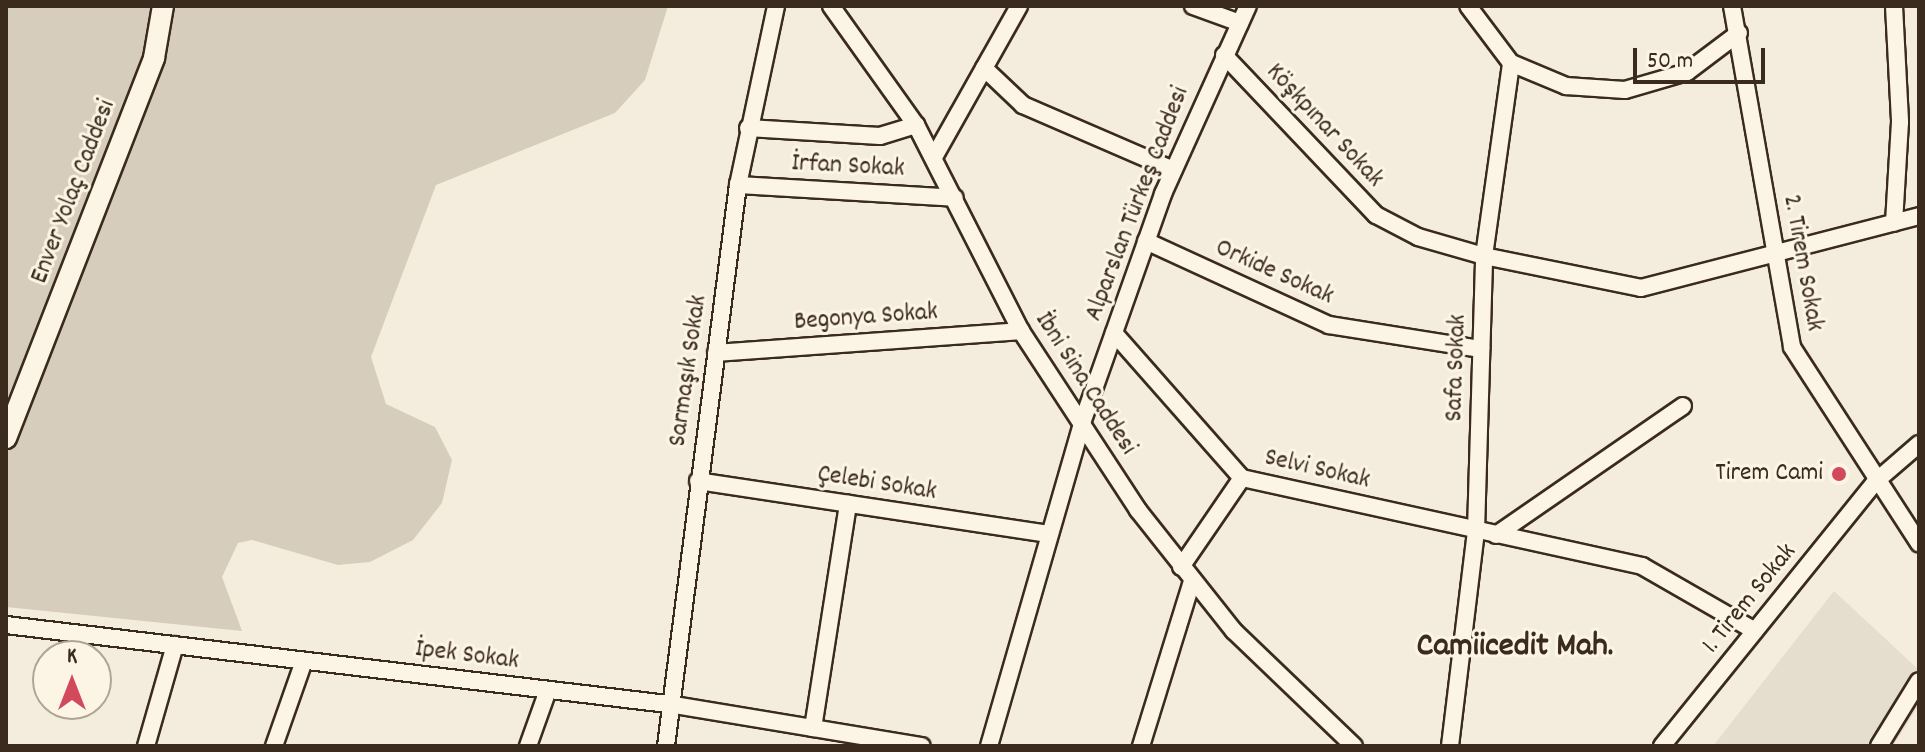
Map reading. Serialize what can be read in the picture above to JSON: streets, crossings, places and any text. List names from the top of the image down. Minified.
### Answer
{"streets":{"street":["Köşkpınar Sokak","İrfan Sokak","Enver Yolaç Caddesi","Alparslan Türkeş Caddesi","2. Tirem Sokak","Orkide Sokak","Begonya Sokak","Safa Sokak","Sarmaşık Sokak","İbni Sina Caddesi","Selvi Sokak","Çelebi Sokak","1. Tirem Sokak","İpek Sokak"]},"crossings":[["Köşkpınar Sokak","Alparslan Türkeş Caddesi"],["Köşkpınar Sokak","2. Tirem Sokak"],["Köşkpınar Sokak","Safa Sokak"],["İrfan Sokak","Sarmaşık Sokak"],["İrfan Sokak","İbni Sina Caddesi"],["Alparslan Türkeş Caddesi","Orkide Sokak"],["Alparslan Türkeş Caddesi","İbni Sina Caddesi"],["Alparslan Türkeş Caddesi","Selvi Sokak"],["Alparslan Türkeş Caddesi","Çelebi Sokak"],["2. Tirem Sokak","1. Tirem Sokak"],["Orkide Sokak","Safa Sokak"],["Begonya Sokak","Sarmaşık Sokak"],["Begonya Sokak","İbni Sina Caddesi"],["Safa Sokak","Selvi Sokak"],["Sarmaşık Sokak","Çelebi Sokak"],["Sarmaşık Sokak","İpek Sokak"],["Selvi Sokak","1. Tirem Sokak"]],"districts":["Camiicedit Mah."],"places":["Tirem Cami"],"scale_bar":"50 m","north":"top"}
